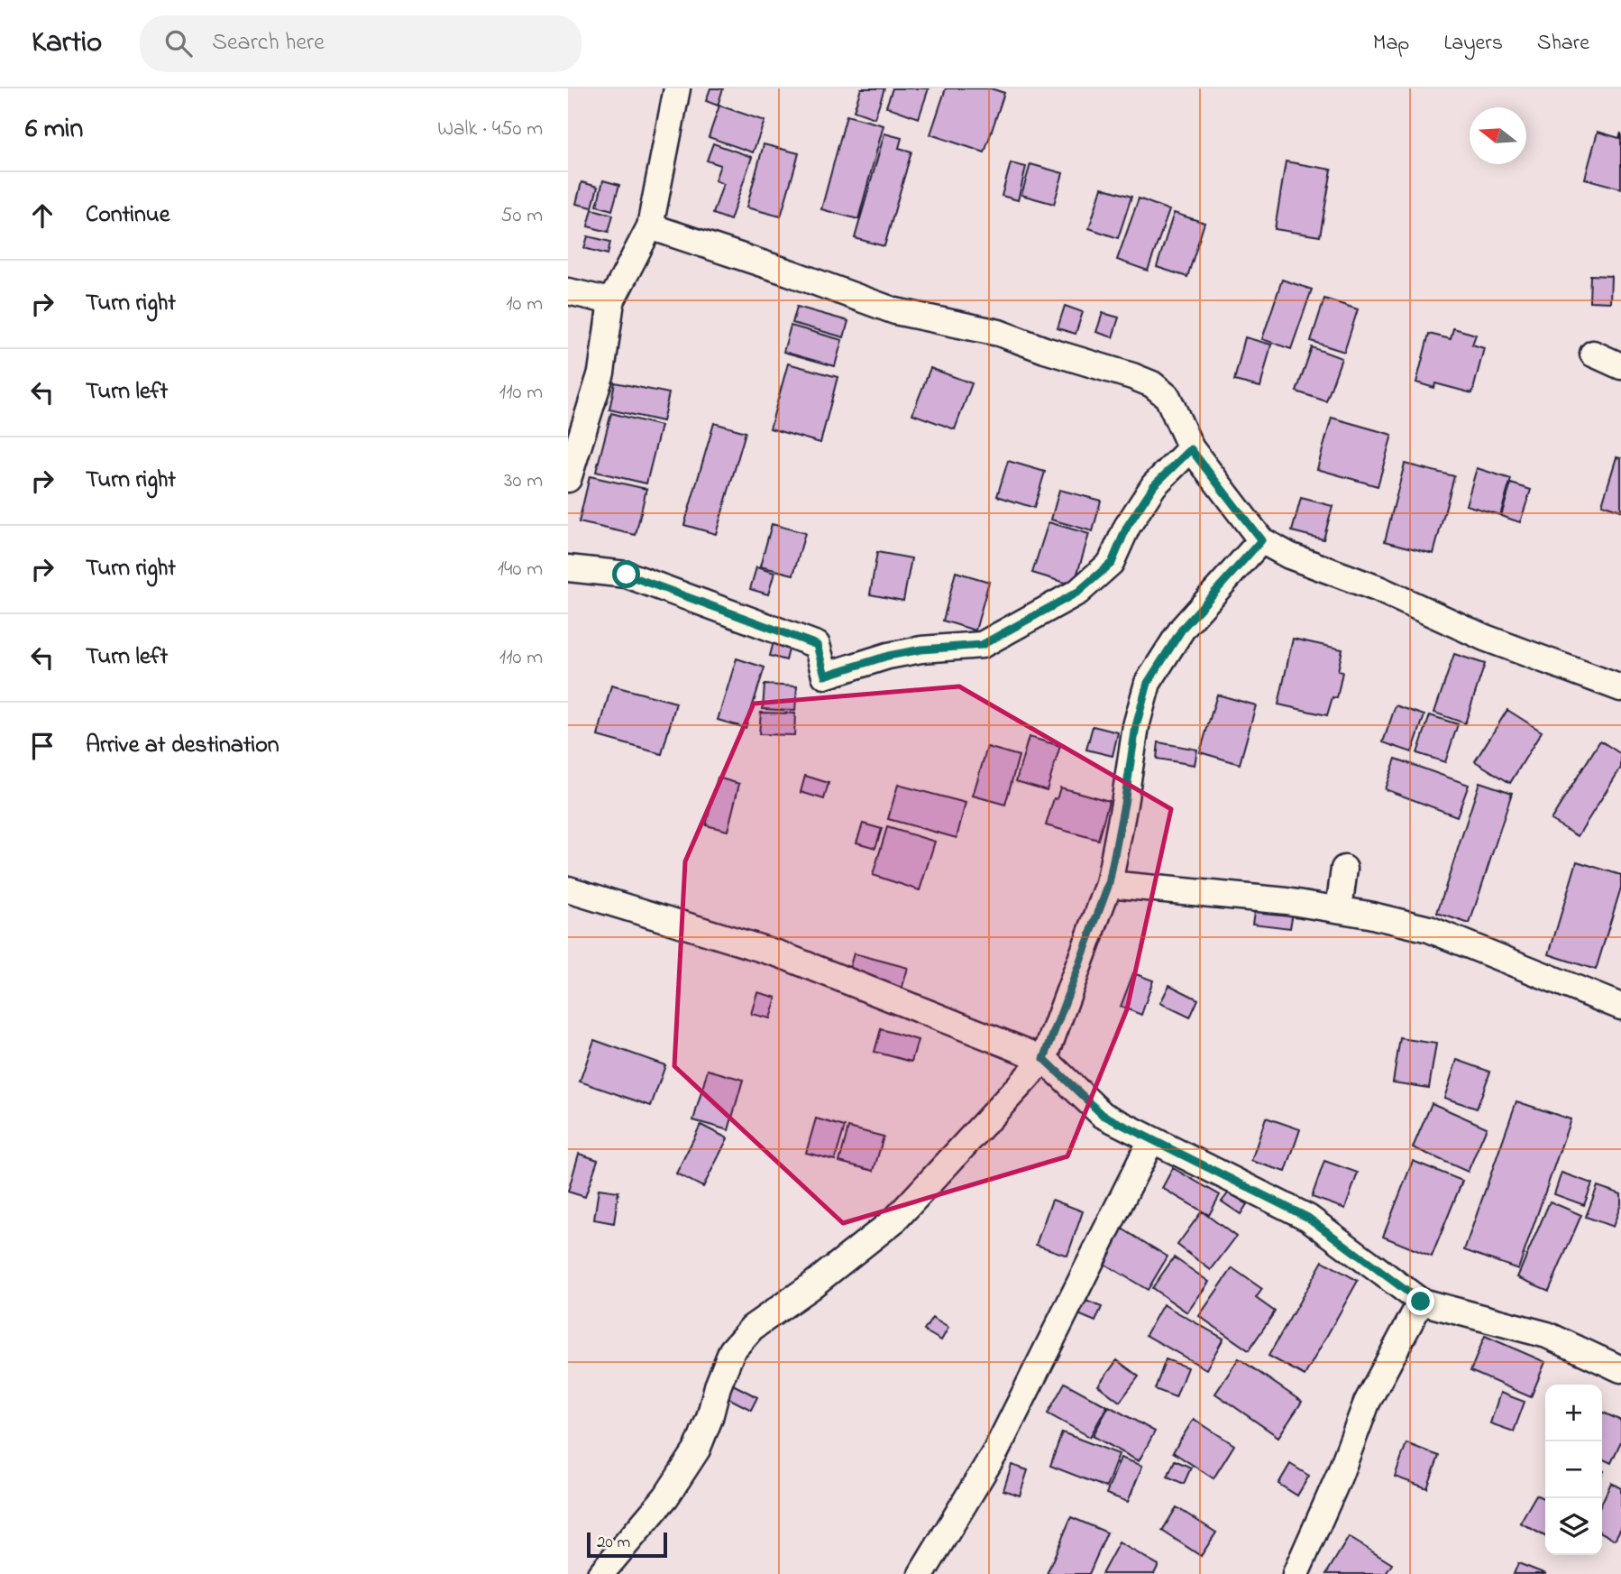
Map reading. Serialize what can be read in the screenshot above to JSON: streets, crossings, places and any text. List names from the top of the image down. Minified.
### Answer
{"scale_bar":"20 m","north":"left","page":{"header":"Kartio","search":"Search here","nav":["Map","Layers","Share"],"heading":["6 min","Walk · 450 m"],"list":[["Continue","50 m"],["Turn right","10 m"],["Turn left","110 m"],["Turn right","30 m"],["Turn right","140 m"],["Turn left","110 m"],"Arrive at destination"],"map_buttons":["+","−"],"scale":"20 m"}}
